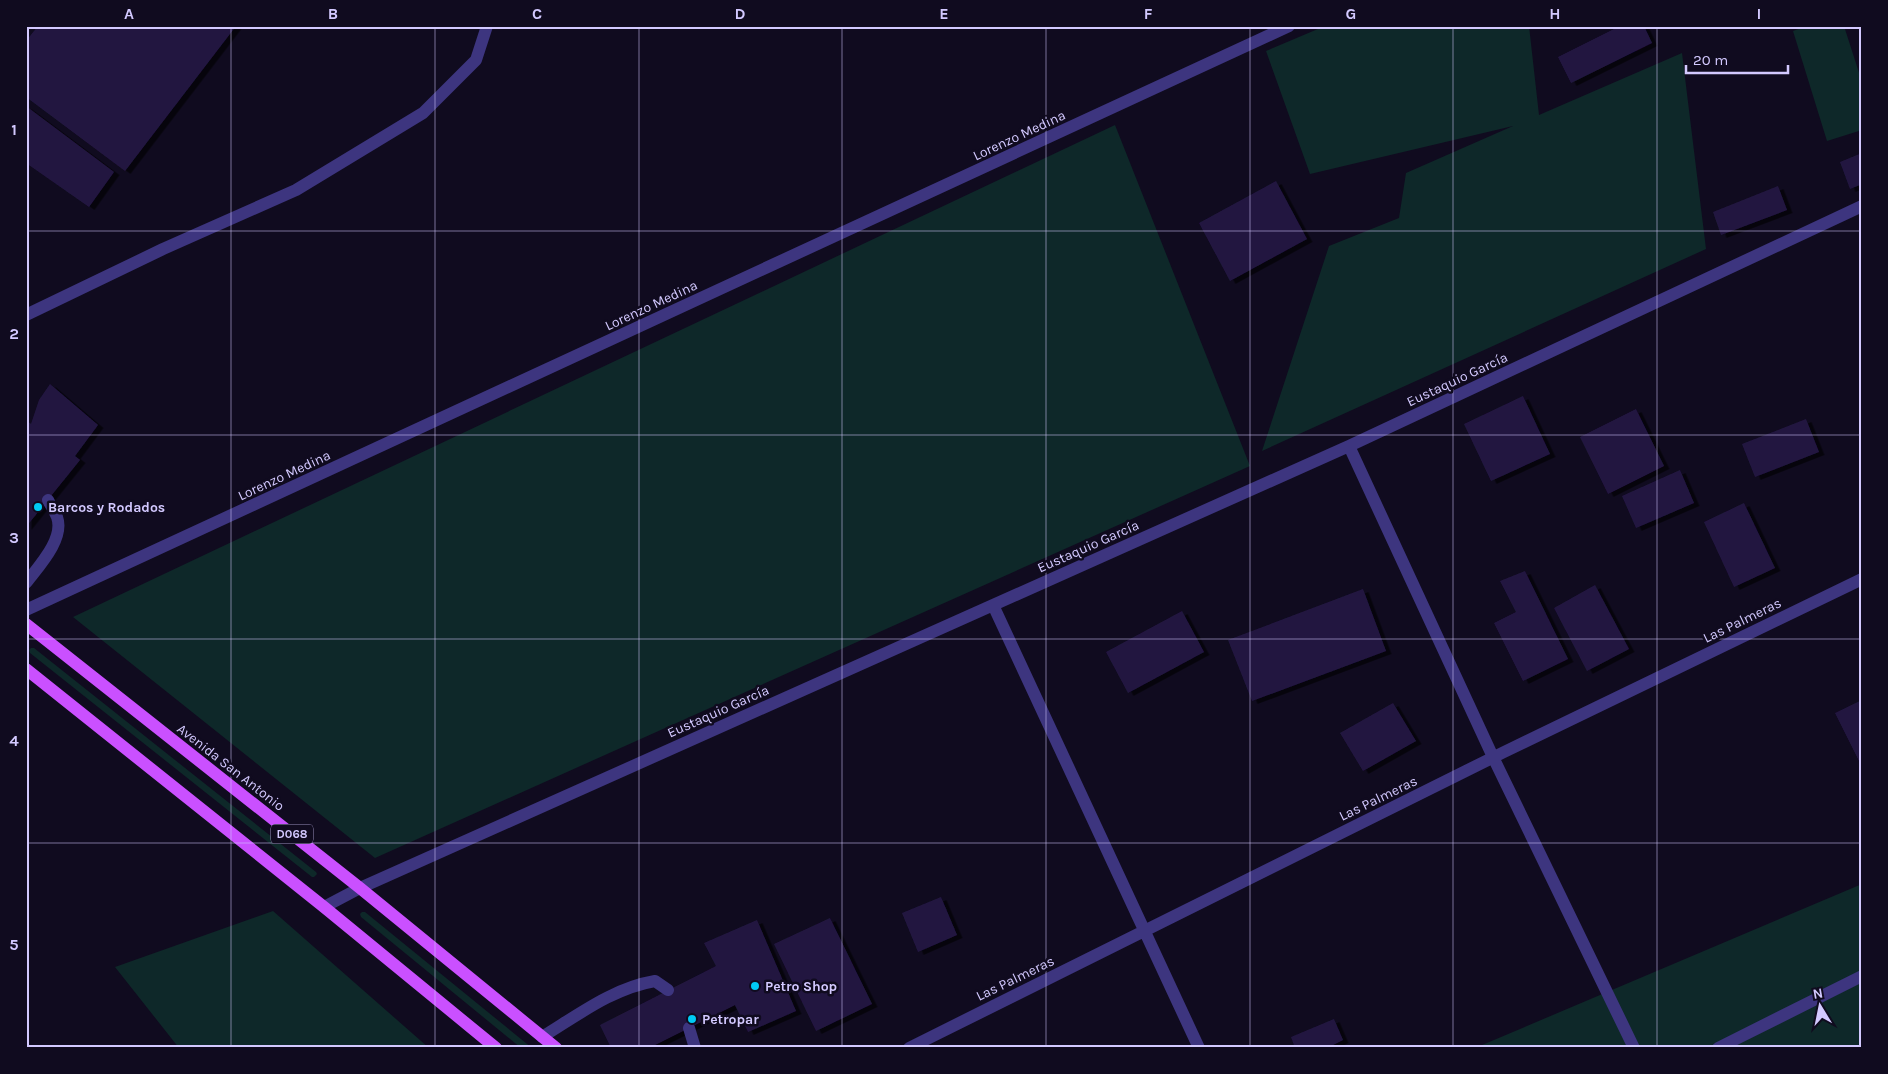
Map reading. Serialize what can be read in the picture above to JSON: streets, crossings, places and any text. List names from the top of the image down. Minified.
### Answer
{"streets":{"main road":["Avenida San Antonio","D068"],"street":["Lorenzo Medina","Eustaquio García","Las Palmeras"]},"crossings":[["Eustaquio García","Avenida San Antonio"],["Eustaquio García","D068"]],"places":["Barcos y Rodados","Petro Shop","Petropar"],"scale_bar":"20 m","north":"top","grid":{"columns":["A","B","C","D","E","F","G","H","I"],"rows":["1","2","3","4","5"]}}
